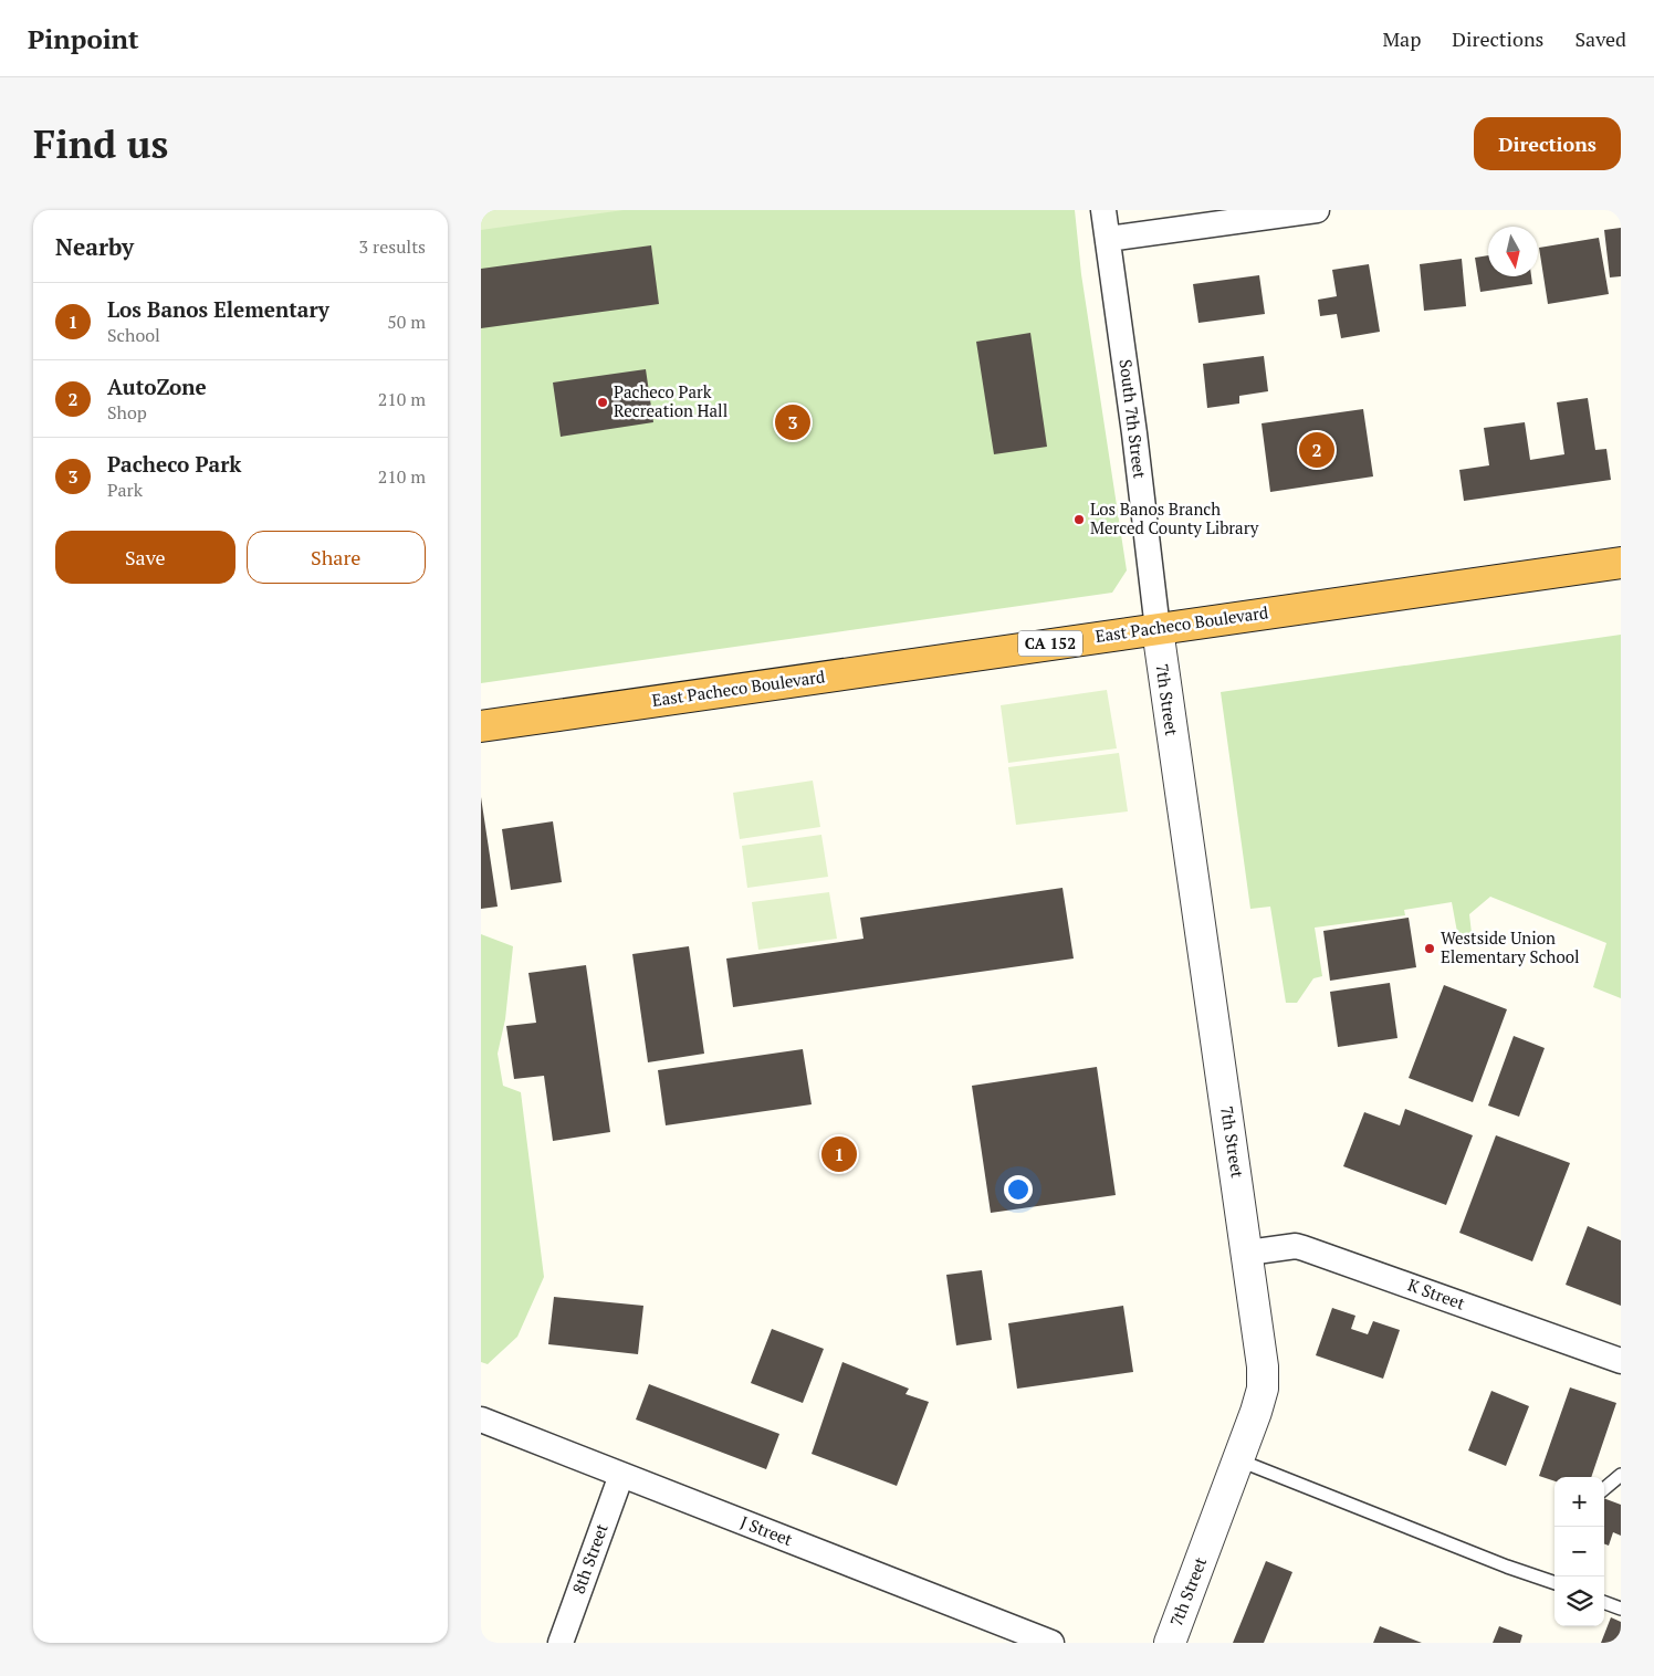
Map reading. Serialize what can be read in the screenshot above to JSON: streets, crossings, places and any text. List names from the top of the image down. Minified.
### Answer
{"streets":{"highway":["East Pacheco Boulevard","CA 152"],"street":["South 7th Street","7th Street","K Street","J Street","8th Street"]},"crossings":[["South 7th Street","East Pacheco Boulevard"],["South 7th Street","7th Street"],["East Pacheco Boulevard","7th Street"],["7th Street","K Street"],["J Street","8th Street"]],"places":["Pacheco Park Recreation Hall","Los Banos Branch Merced County Library","Westside Union Elementary School"],"north":"bottom","page":{"header":"Pinpoint","nav":["Map","Directions","Saved"],"buttons":["Directions",["Save","Share"]],"title":"Find us","heading":["Nearby","3 results"],"list":[{"mark":"1","name":"Los Banos Elementary","note":"School","value":"50 m"},{"mark":"2","name":"AutoZone","note":"Shop","value":"210 m"},{"mark":"3","name":"Pacheco Park","note":"Park","value":"210 m"}],"pins":["3","2","1"],"map_buttons":["+","−"]}}
